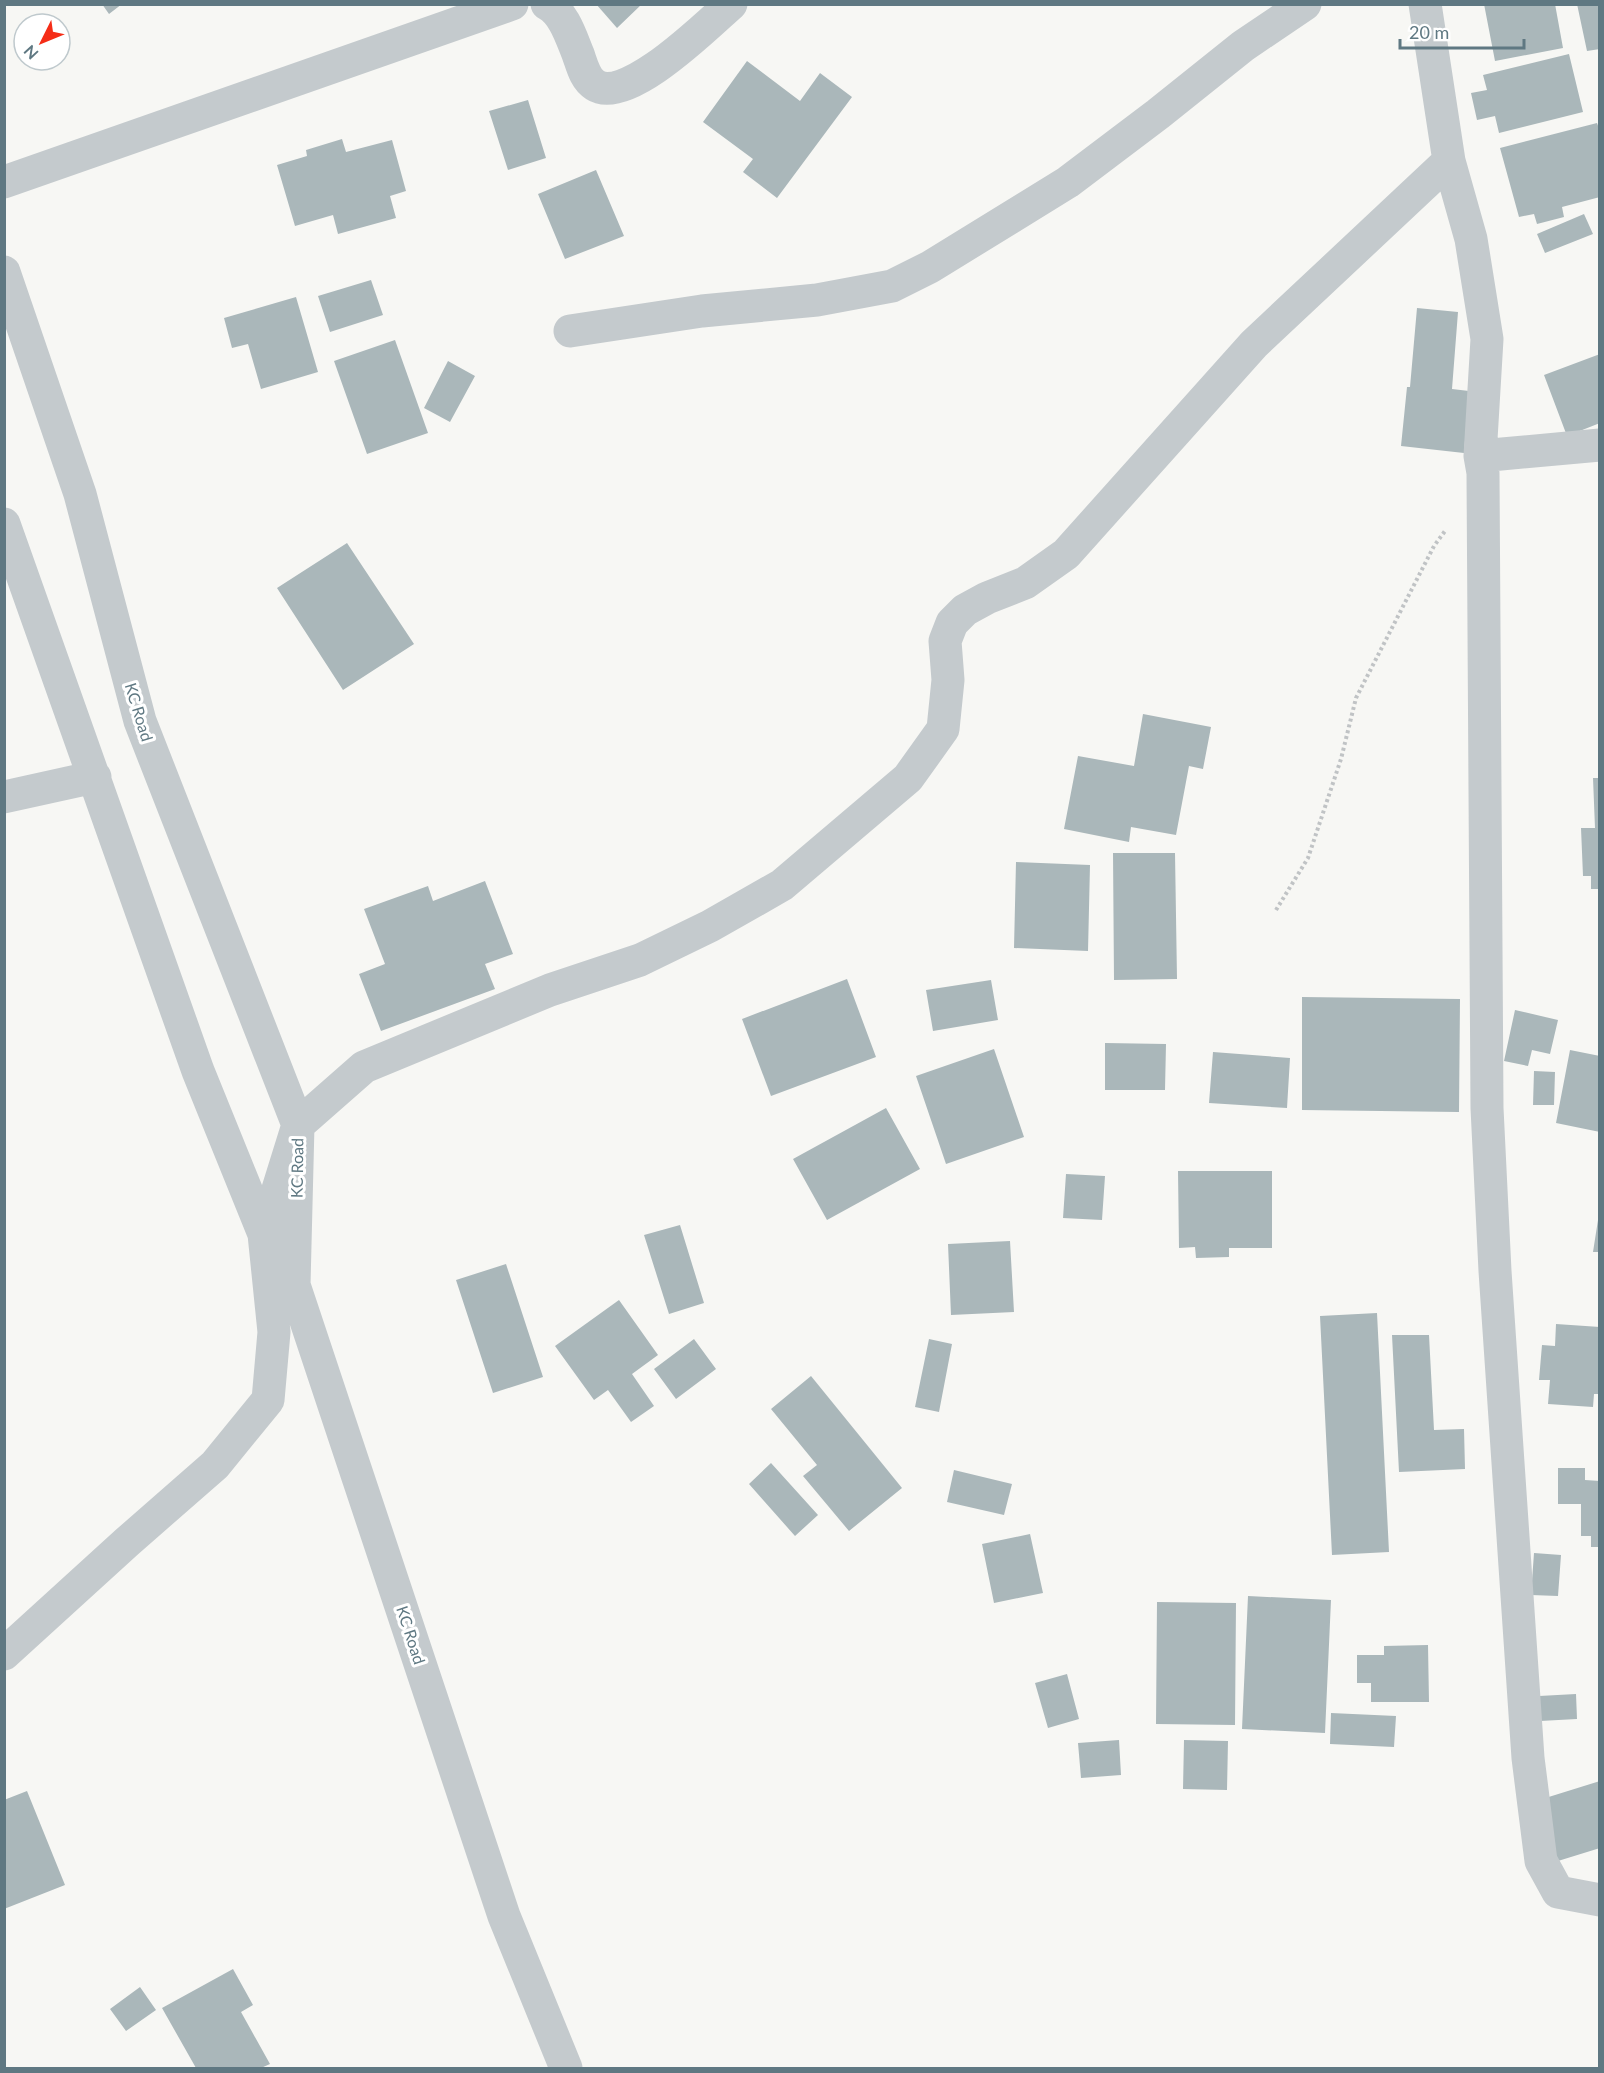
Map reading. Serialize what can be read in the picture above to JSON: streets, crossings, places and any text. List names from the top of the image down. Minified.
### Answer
{"streets":{"street":["KC Road"]},"scale_bar":"20 m","north":"bottom left"}
